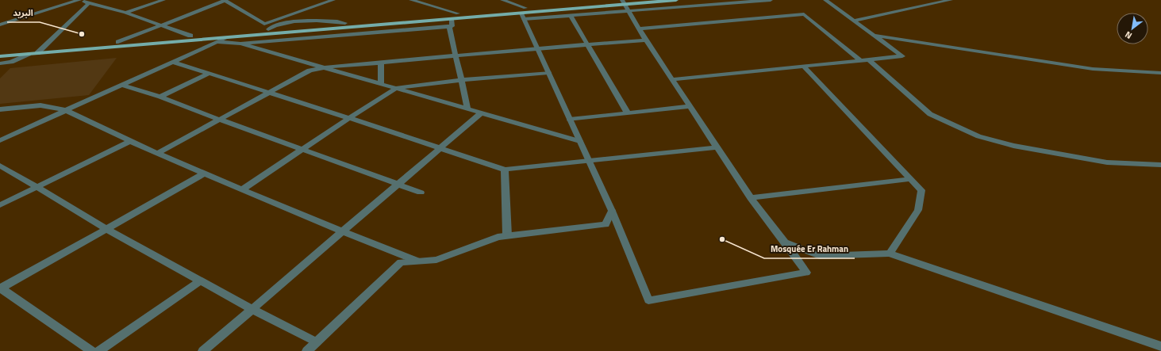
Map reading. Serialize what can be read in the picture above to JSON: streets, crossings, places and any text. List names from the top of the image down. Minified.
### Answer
{"places":["البريد","Mosquée Er Rahman"],"north":"bottom left"}
